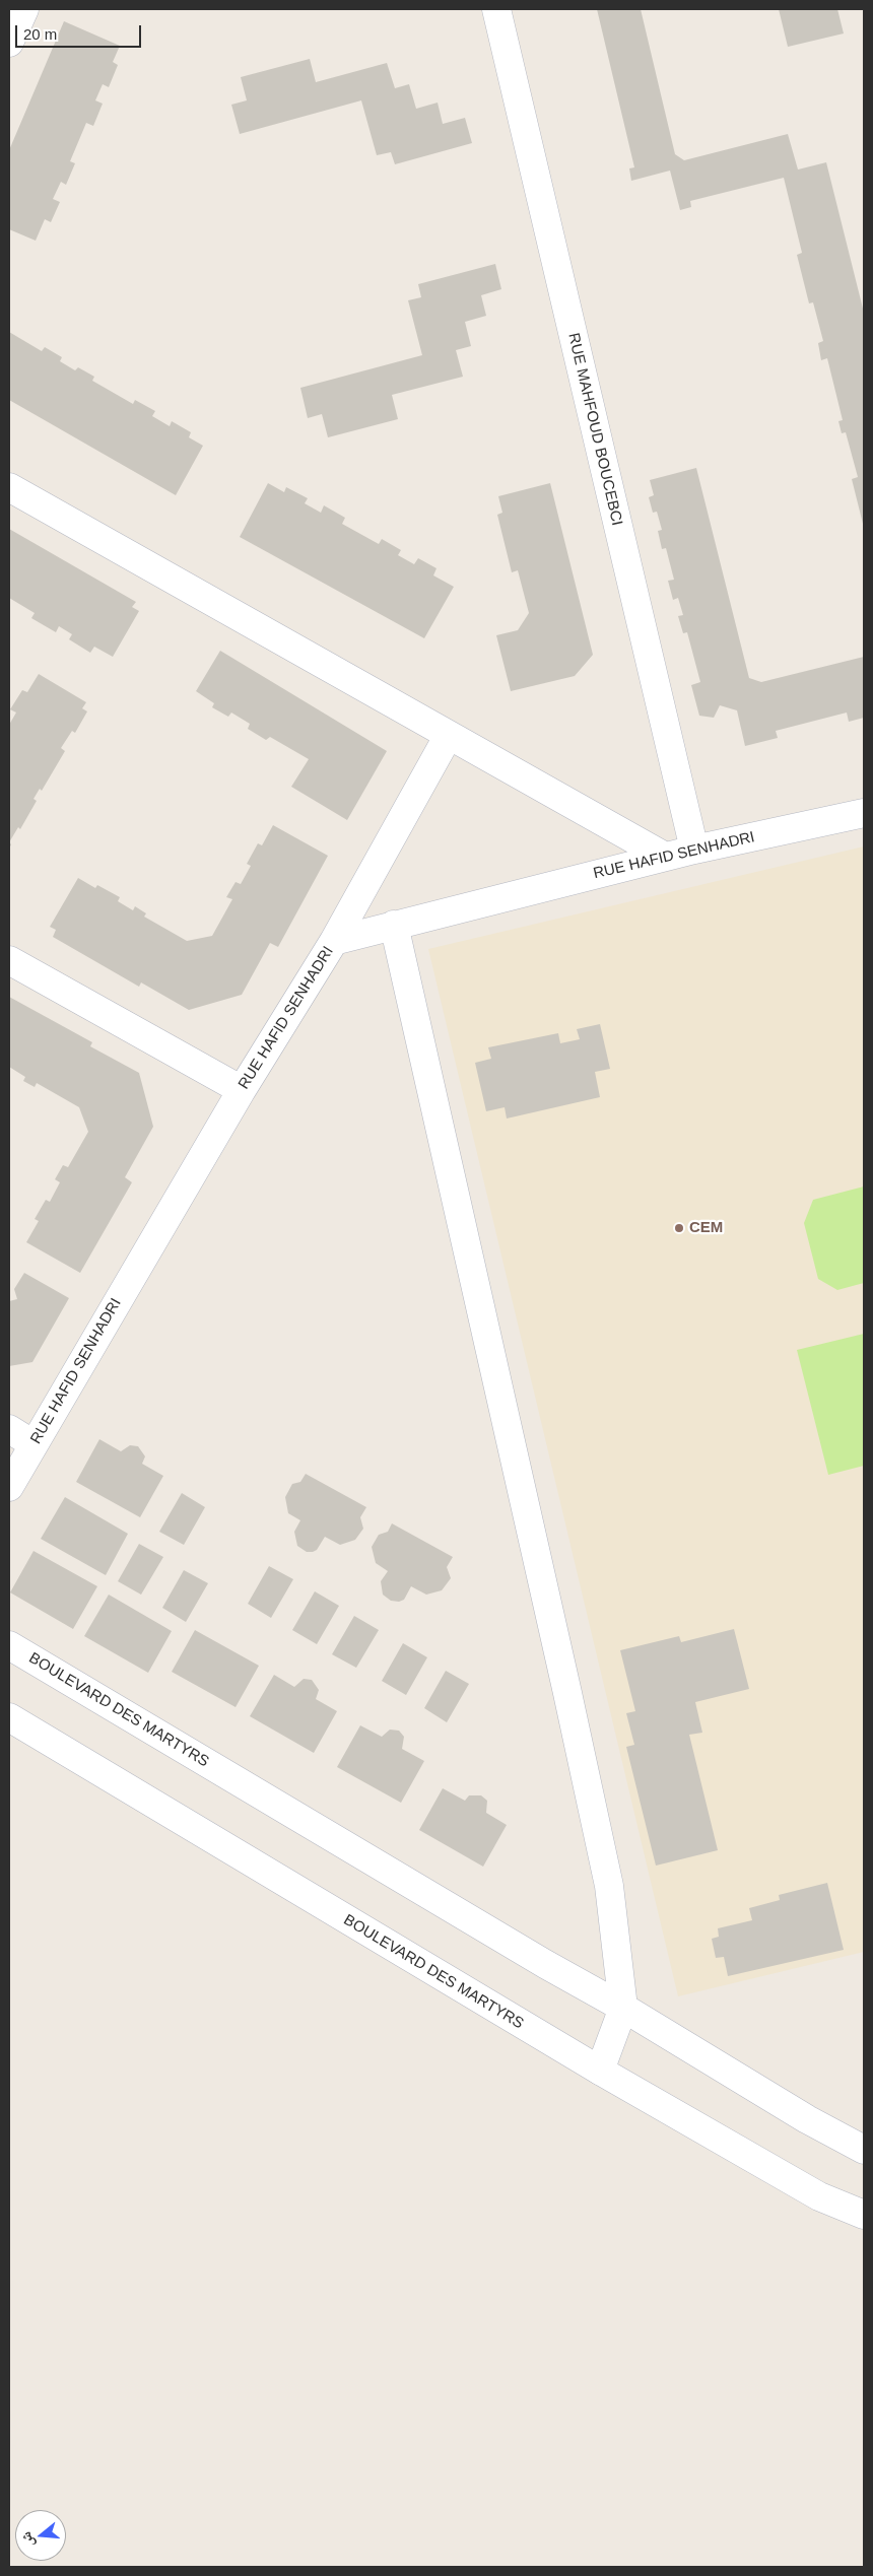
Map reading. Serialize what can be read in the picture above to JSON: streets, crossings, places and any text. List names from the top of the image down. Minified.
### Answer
{"streets":{"street":["RUE MAHFOUD BOUCEBCI","RUE HAFID SENHADRI","BOULEVARD DES MARTYRS"]},"crossings":[["RUE MAHFOUD BOUCEBCI","RUE HAFID SENHADRI"]],"places":["CEM"],"scale_bar":"20 m","north":"left"}
